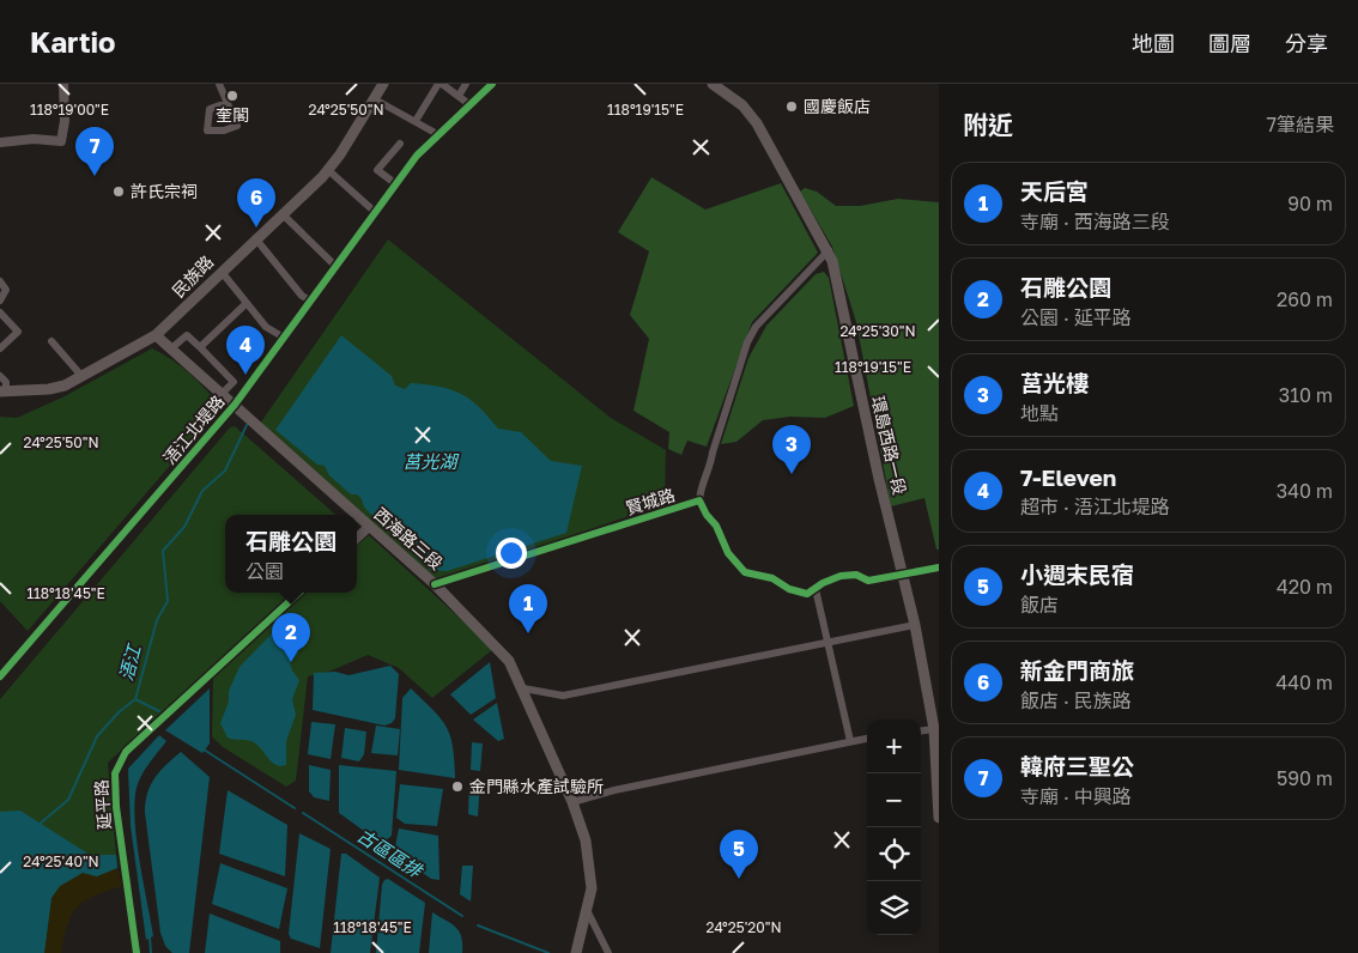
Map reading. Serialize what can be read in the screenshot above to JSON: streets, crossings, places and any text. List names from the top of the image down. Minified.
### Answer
{"streets":{"main road":["民族路","環島西路一段","西海路三段"],"street":["浯江北堤路","賢城路","延平路"]},"crossings":[["民族路","西海路三段"],["浯江北堤路","西海路三段"],["環島西路一段","賢城路"],["賢城路","西海路三段"]],"water":["莒光湖","浯江","古區區排"],"places":["奎閣","國慶飯店","許氏宗祠","金門縣水產試驗所"],"page":{"header":"Kartio","nav":["地圖","圖層","分享"],"heading":["附近","7筆結果"],"pins":["7","6","4","3","1","2","5"],"list":[{"mark":"1","name":"天后宮","note":"寺廟 · 西海路三段","value":"90 m"},{"mark":"2","name":"石雕公園","note":"公園 · 延平路","value":"260 m"},{"mark":"3","name":"莒光樓","note":"地點","value":"310 m"},{"mark":"4","name":"7-Eleven","note":"超市 · 浯江北堤路","value":"340 m"},{"mark":"5","name":"小週末民宿","note":"飯店","value":"420 m"},{"mark":"6","name":"新金門商旅","note":"飯店 · 民族路","value":"440 m"},{"mark":"7","name":"韓府三聖公","note":"寺廟 · 中興路","value":"590 m"}],"popup":["石雕公園","公園"],"map_buttons":["+","−"]},"coordinates":["118°19'00\"E","118°19'15\"E","24°25'50\"N","24°25'30\"N","118°18'45\"E","24°25'40\"N","24°25'20\"N"]}
